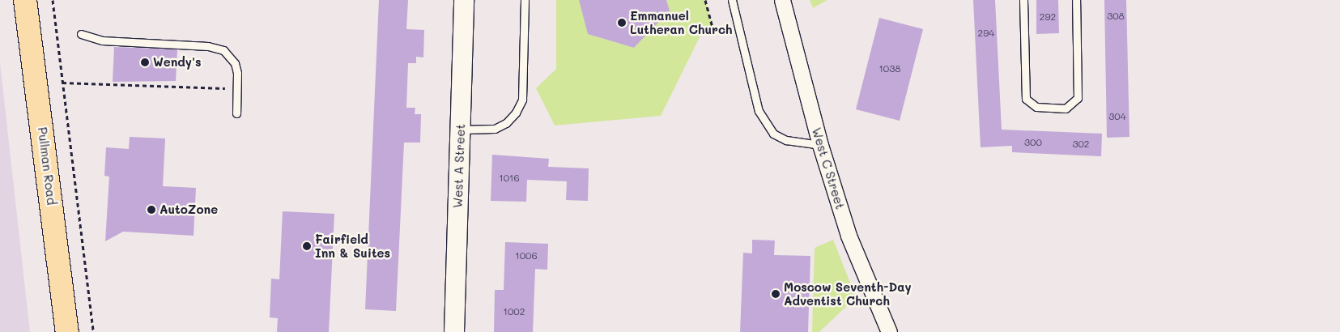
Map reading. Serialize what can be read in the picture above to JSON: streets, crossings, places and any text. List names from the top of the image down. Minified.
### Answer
{"streets":{"main road":["Pullman Road"],"street":["West A Street","West C Street"]},"places":["Emmanuel Lutheran Church","Wendy's","AutoZone","Fairfield Inn & Suites","Moscow Seventh-Day Adventist Church"],"house_numbers":["308","292","294","1038","304","300","302","1016","1006","1002"]}
